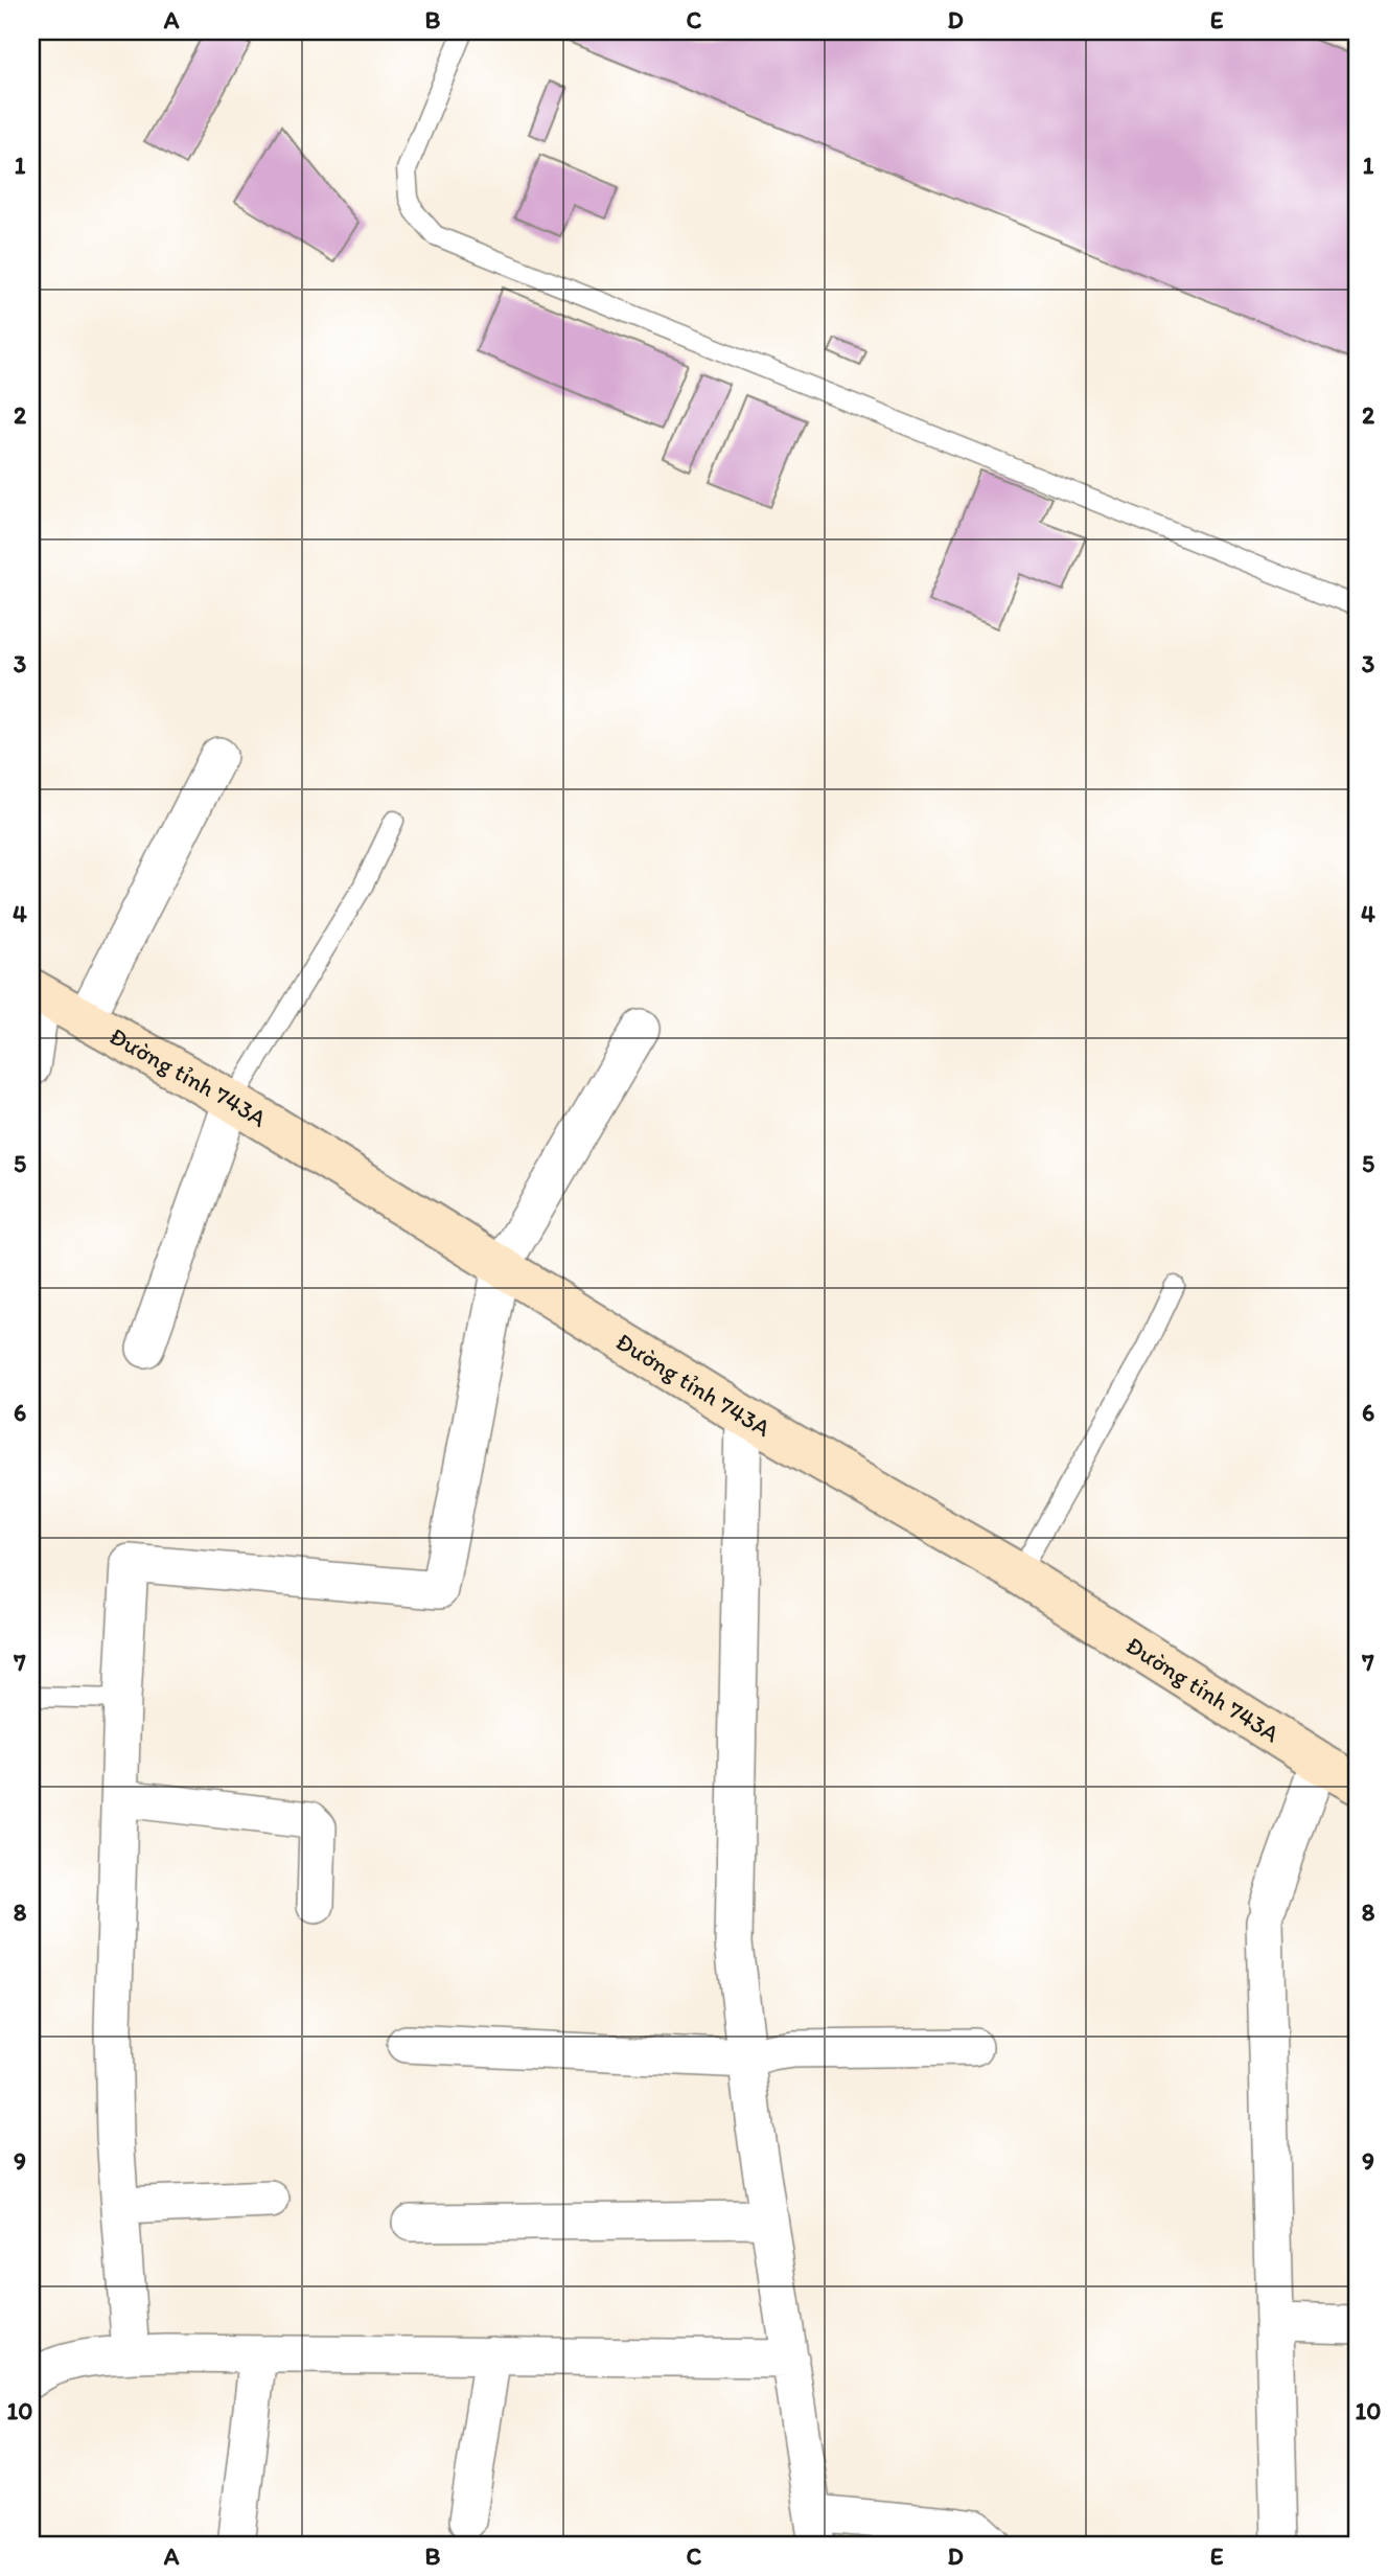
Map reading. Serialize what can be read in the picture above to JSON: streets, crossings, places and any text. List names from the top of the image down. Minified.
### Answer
{"streets":{"main road":["Đường tỉnh 743A"]},"grid":{"columns":["A","B","C","D","E"],"rows":["1","2","3","4","5","6","7","8","9","10"]}}
